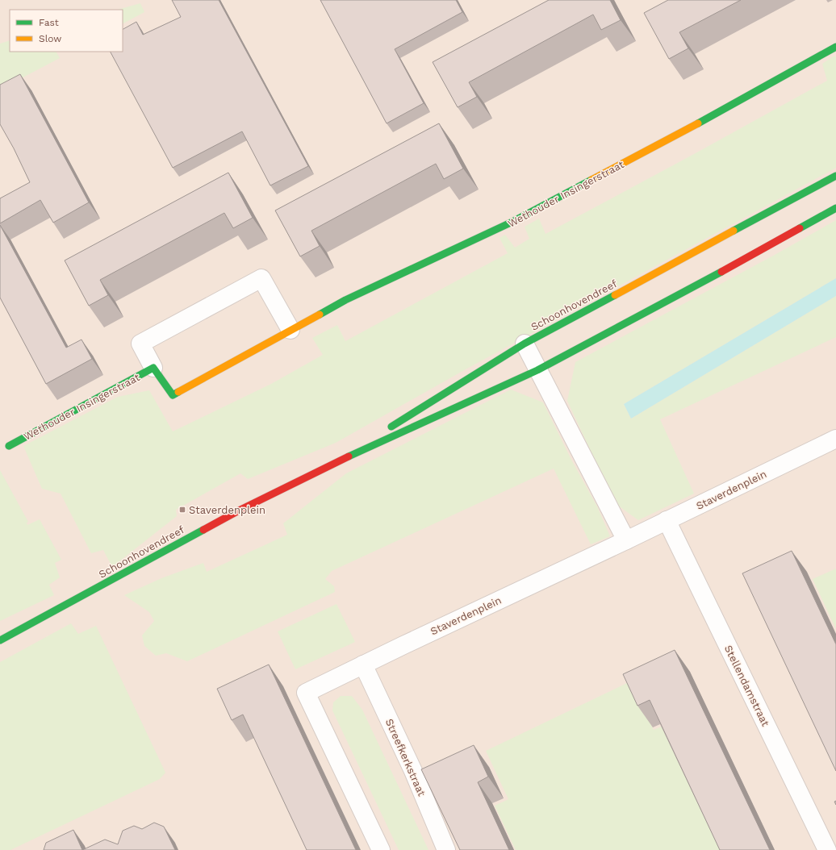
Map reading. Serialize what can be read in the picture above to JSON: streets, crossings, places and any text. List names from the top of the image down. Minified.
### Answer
{"streets":{"street":["Wethouder Insingerstraat","Schoonhovendreef","Staverdenplein","Stellendamstraat","Streefkerkstraat"]},"crossings":[["Staverdenplein","Stellendamstraat"],["Staverdenplein","Streefkerkstraat"]],"places":{"transit":["Staverdenplein"]},"legend":["Fast","Slow"]}
